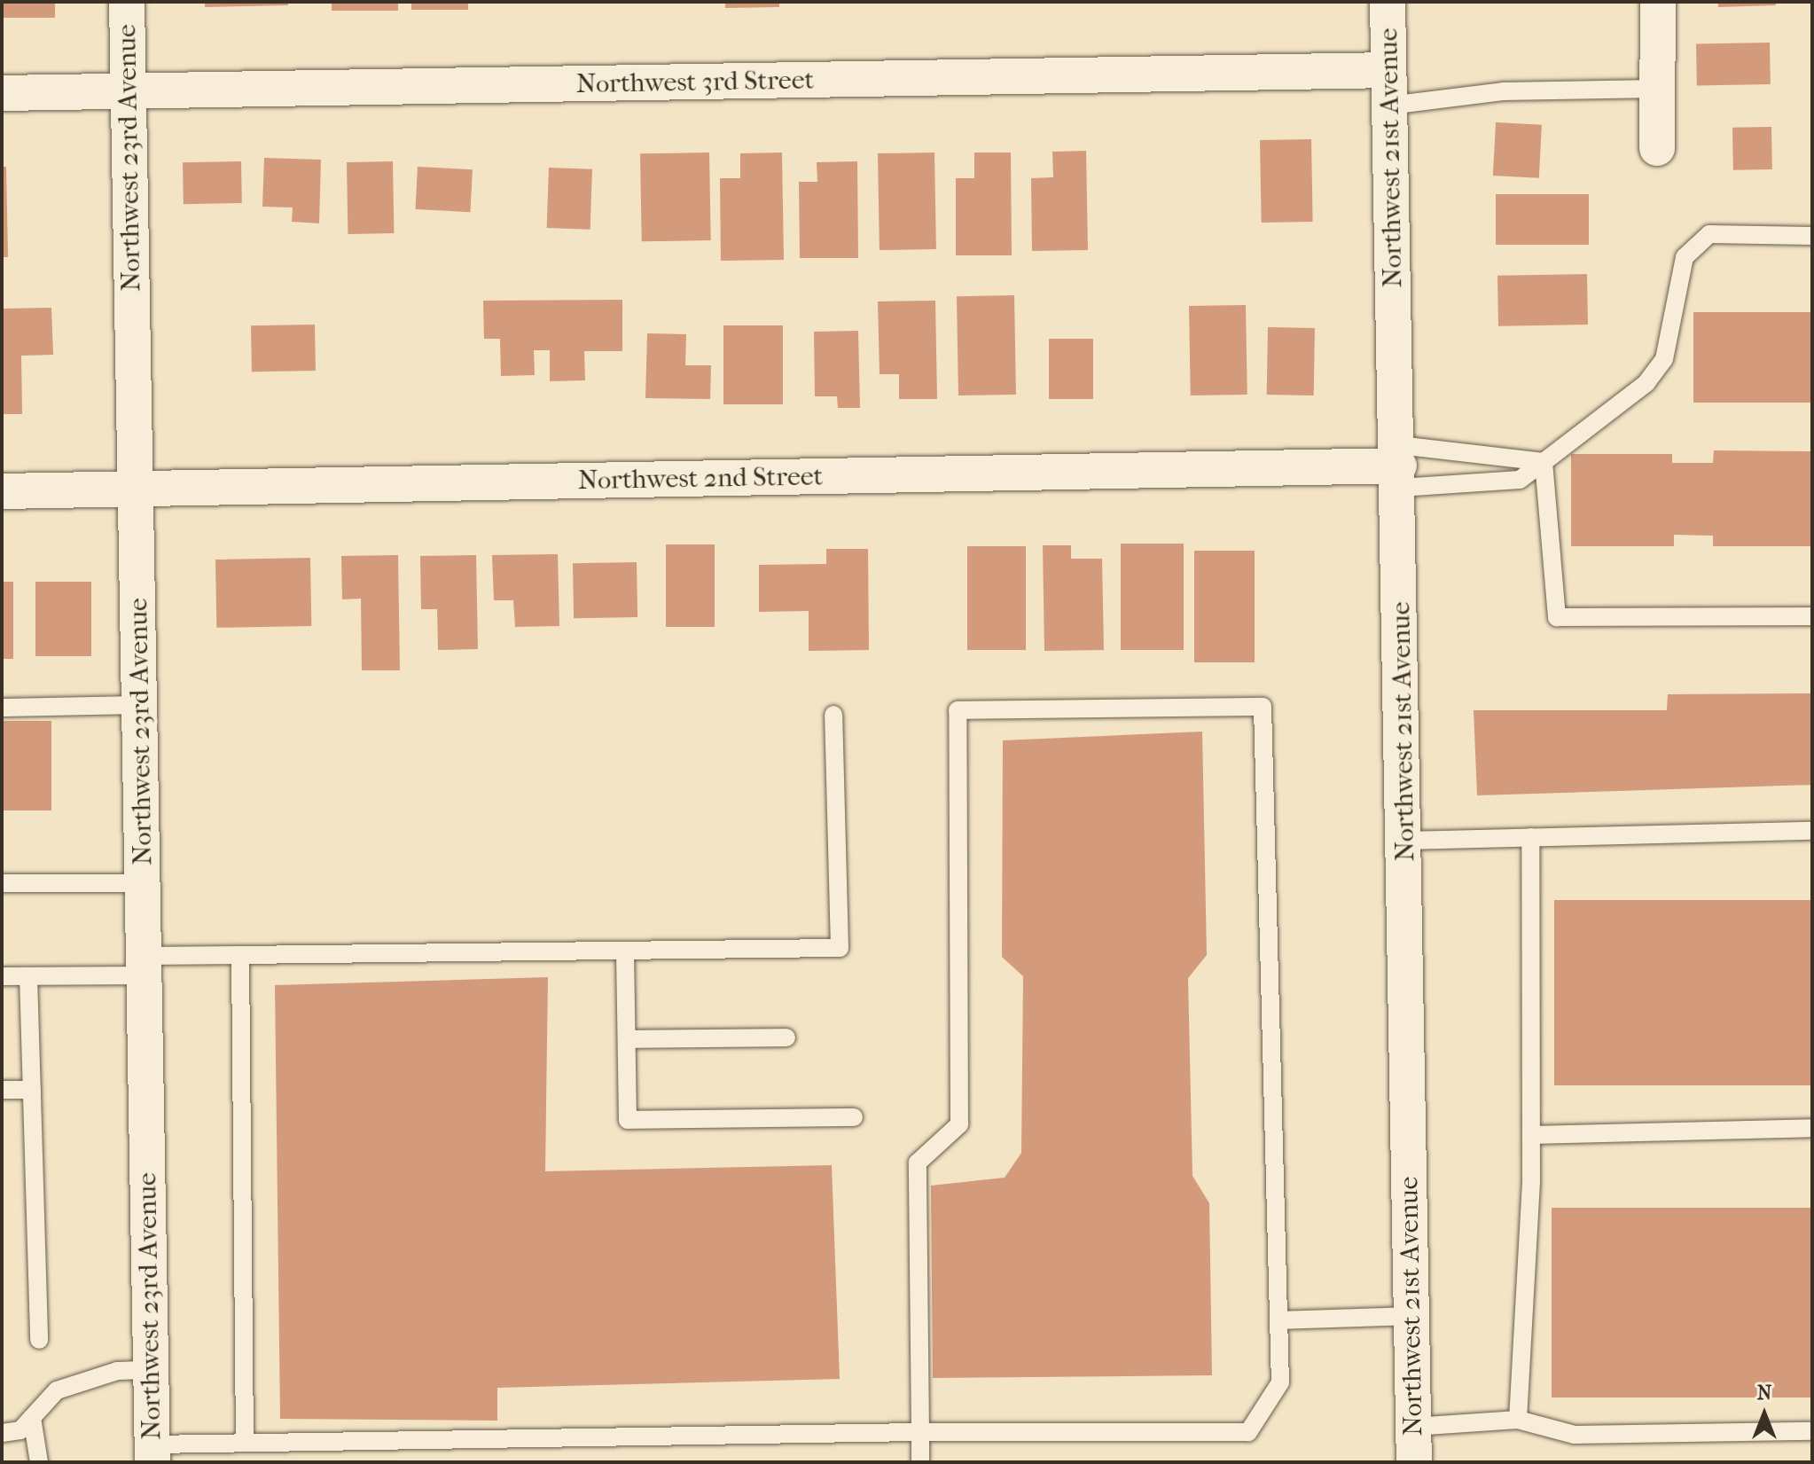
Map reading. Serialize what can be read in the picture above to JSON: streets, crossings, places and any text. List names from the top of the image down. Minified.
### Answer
{"streets":{"street":["Northwest 3rd Street","Northwest 23rd Avenue","Northwest 21st Avenue","Northwest 2nd Street"]},"crossings":[["Northwest 3rd Street","Northwest 23rd Avenue"],["Northwest 3rd Street","Northwest 21st Avenue"],["Northwest 23rd Avenue","Northwest 2nd Street"],["Northwest 21st Avenue","Northwest 2nd Street"]],"north":"top"}
